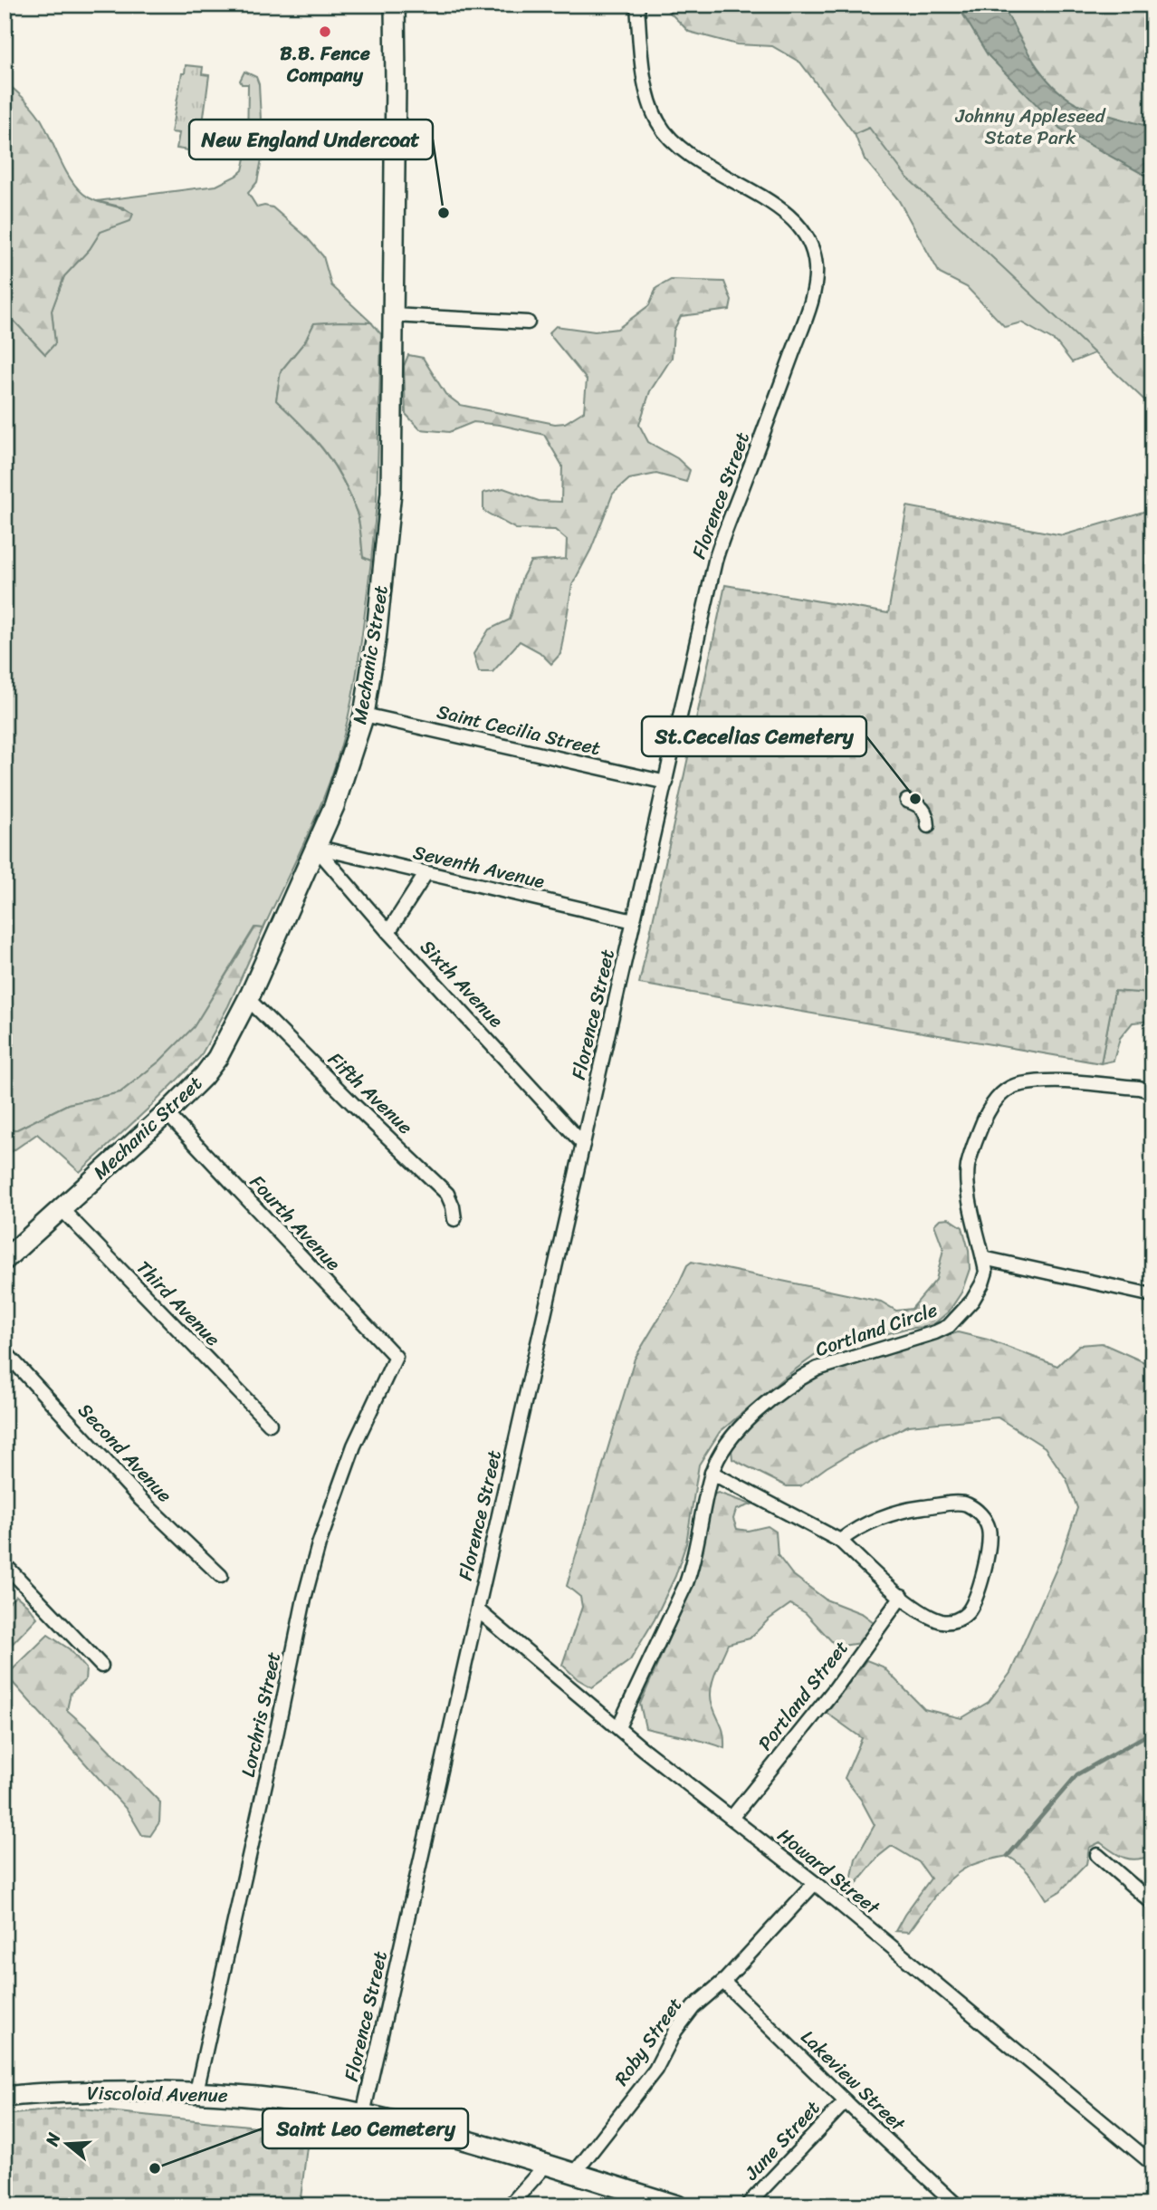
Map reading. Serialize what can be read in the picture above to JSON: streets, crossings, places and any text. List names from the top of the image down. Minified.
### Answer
{"streets":{"main road":["Mechanic Street","Viscoloid Avenue"],"street":["Florence Street","Saint Cecilia Street","Seventh Avenue","Sixth Avenue","Fifth Avenue","Fourth Avenue","Third Avenue","Cortland Circle","Second Avenue","Portland Street","Lorchris Street","Howard Street","Roby Street","Lakeview Street","June Street"]},"crossings":[["Florence Street","Saint Cecilia Street"],["Florence Street","Seventh Avenue"],["Florence Street","Sixth Avenue"],["Florence Street","Howard Street"],["Florence Street","Viscoloid Avenue"],["Mechanic Street","Saint Cecilia Street"],["Mechanic Street","Seventh Avenue"],["Mechanic Street","Sixth Avenue"],["Mechanic Street","Fifth Avenue"],["Mechanic Street","Fourth Avenue"],["Mechanic Street","Third Avenue"],["Seventh Avenue","Sixth Avenue"],["Fourth Avenue","Lorchris Street"],["Cortland Circle","Howard Street"],["Portland Street","Howard Street"],["Lorchris Street","Viscoloid Avenue"],["Howard Street","Roby Street"],["Roby Street","Lakeview Street"],["Roby Street","Viscoloid Avenue"],["Lakeview Street","June Street"]],"parks":["Johnny Appleseed State Park"],"places":["B.B. Fence Company","New England Undercoat","St.Cecelias Cemetery","Saint Leo Cemetery"],"north":"left"}
